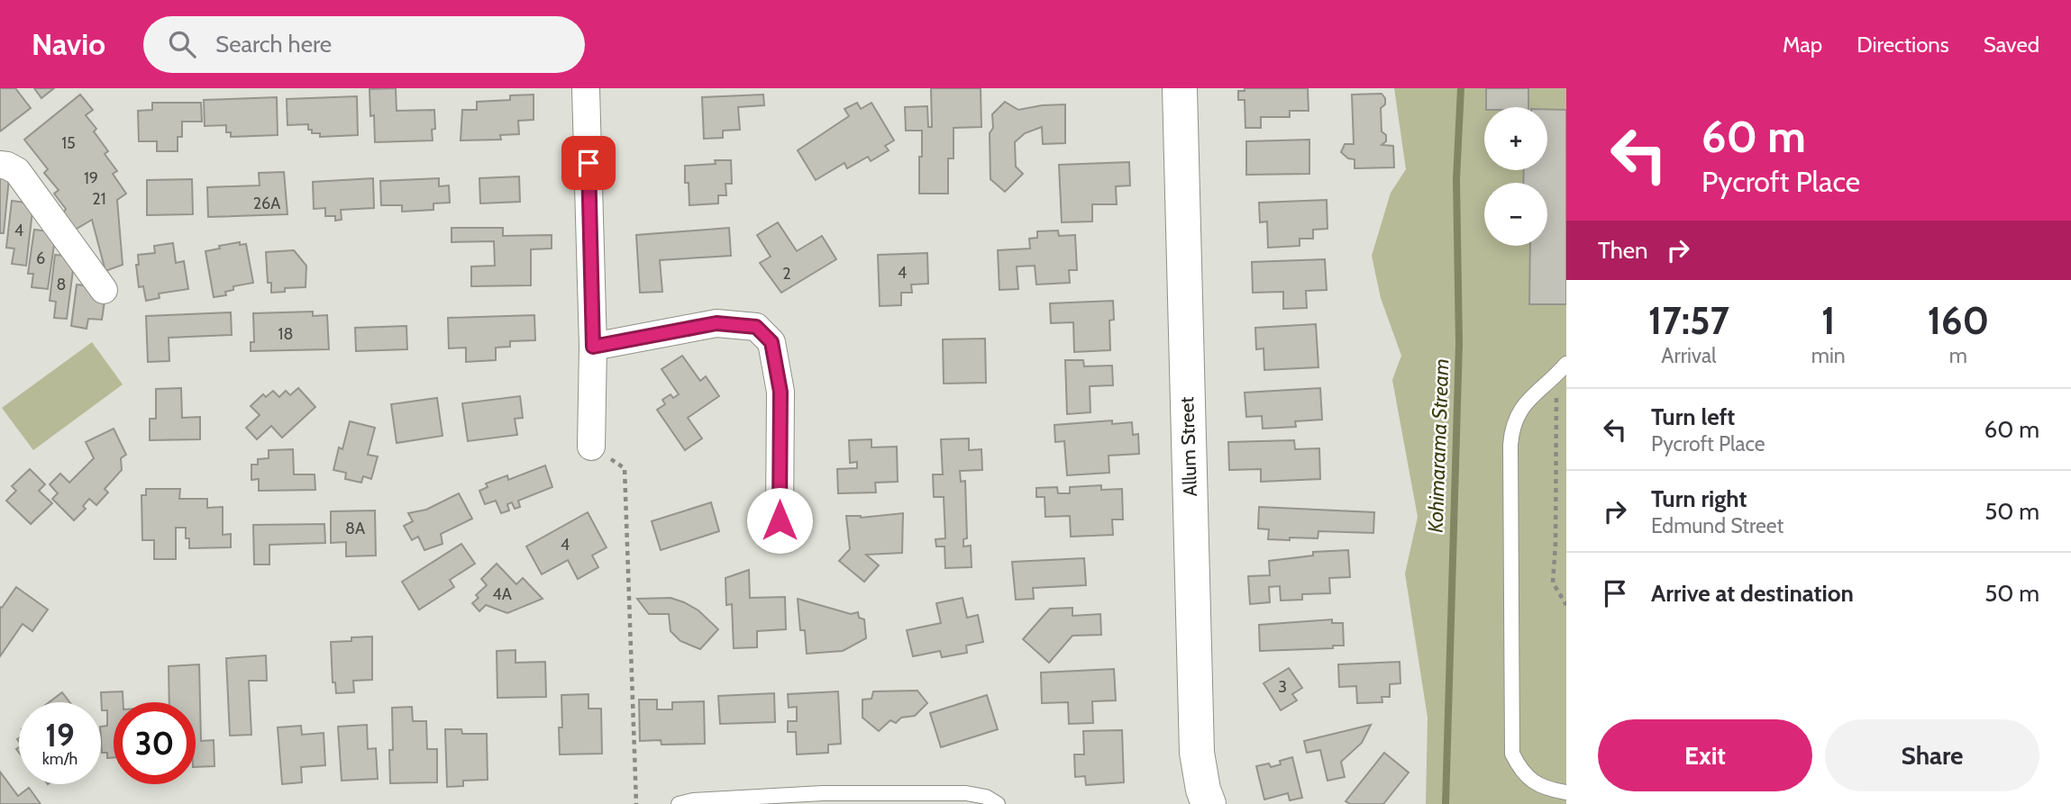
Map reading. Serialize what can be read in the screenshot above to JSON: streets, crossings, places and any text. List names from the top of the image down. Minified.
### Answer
{"streets":{"street":["Allum Street"]},"water":["Kohimarama Stream"],"house_numbers":["15","19","21","26A","4","6","4","2","8","18","8A","4","4A","3"],"page":{"header":"Navio","search":"Search here","nav":["Map","Directions","Saved"],"turn":["60 m","Pycroft Place"],"map_buttons":["+","−"],"then":"Then","eta":["17:57","Arrival","1","min","160","m"],"list":[{"name":"Turn left","note":"Pycroft Place","value":"60 m"},{"name":"Turn right","note":"Edmund Street","value":"50 m"},{"name":"Arrive at destination","value":"50 m"}],"speed":"19 km/h","limit":"30","buttons":["Exit","Share"]}}
